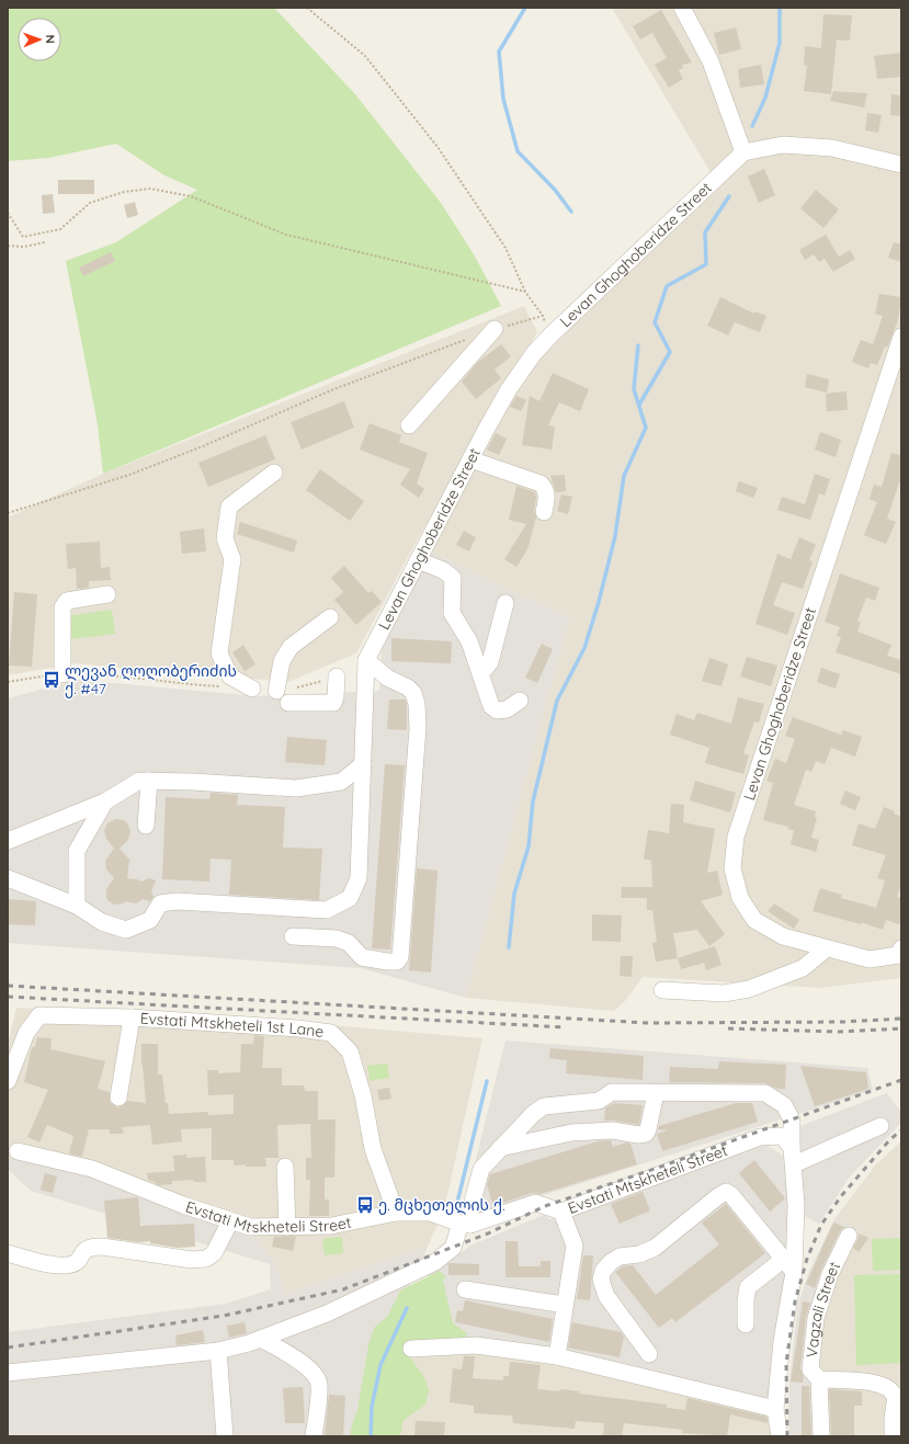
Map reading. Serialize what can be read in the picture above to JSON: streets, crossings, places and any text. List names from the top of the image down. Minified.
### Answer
{"streets":{"street":["Levan Ghoghoberidze Street","Evstati Mtskheteli 1st Lane","Evstati Mtskheteli Street","Vagzali Street"]},"crossings":[["Evstati Mtskheteli 1st Lane","Evstati Mtskheteli Street"]],"places":{"bus stop":["ლევან ღოღობერიძის ქ. #47","ე. მცხეთელის ქ."]},"north":"right"}
